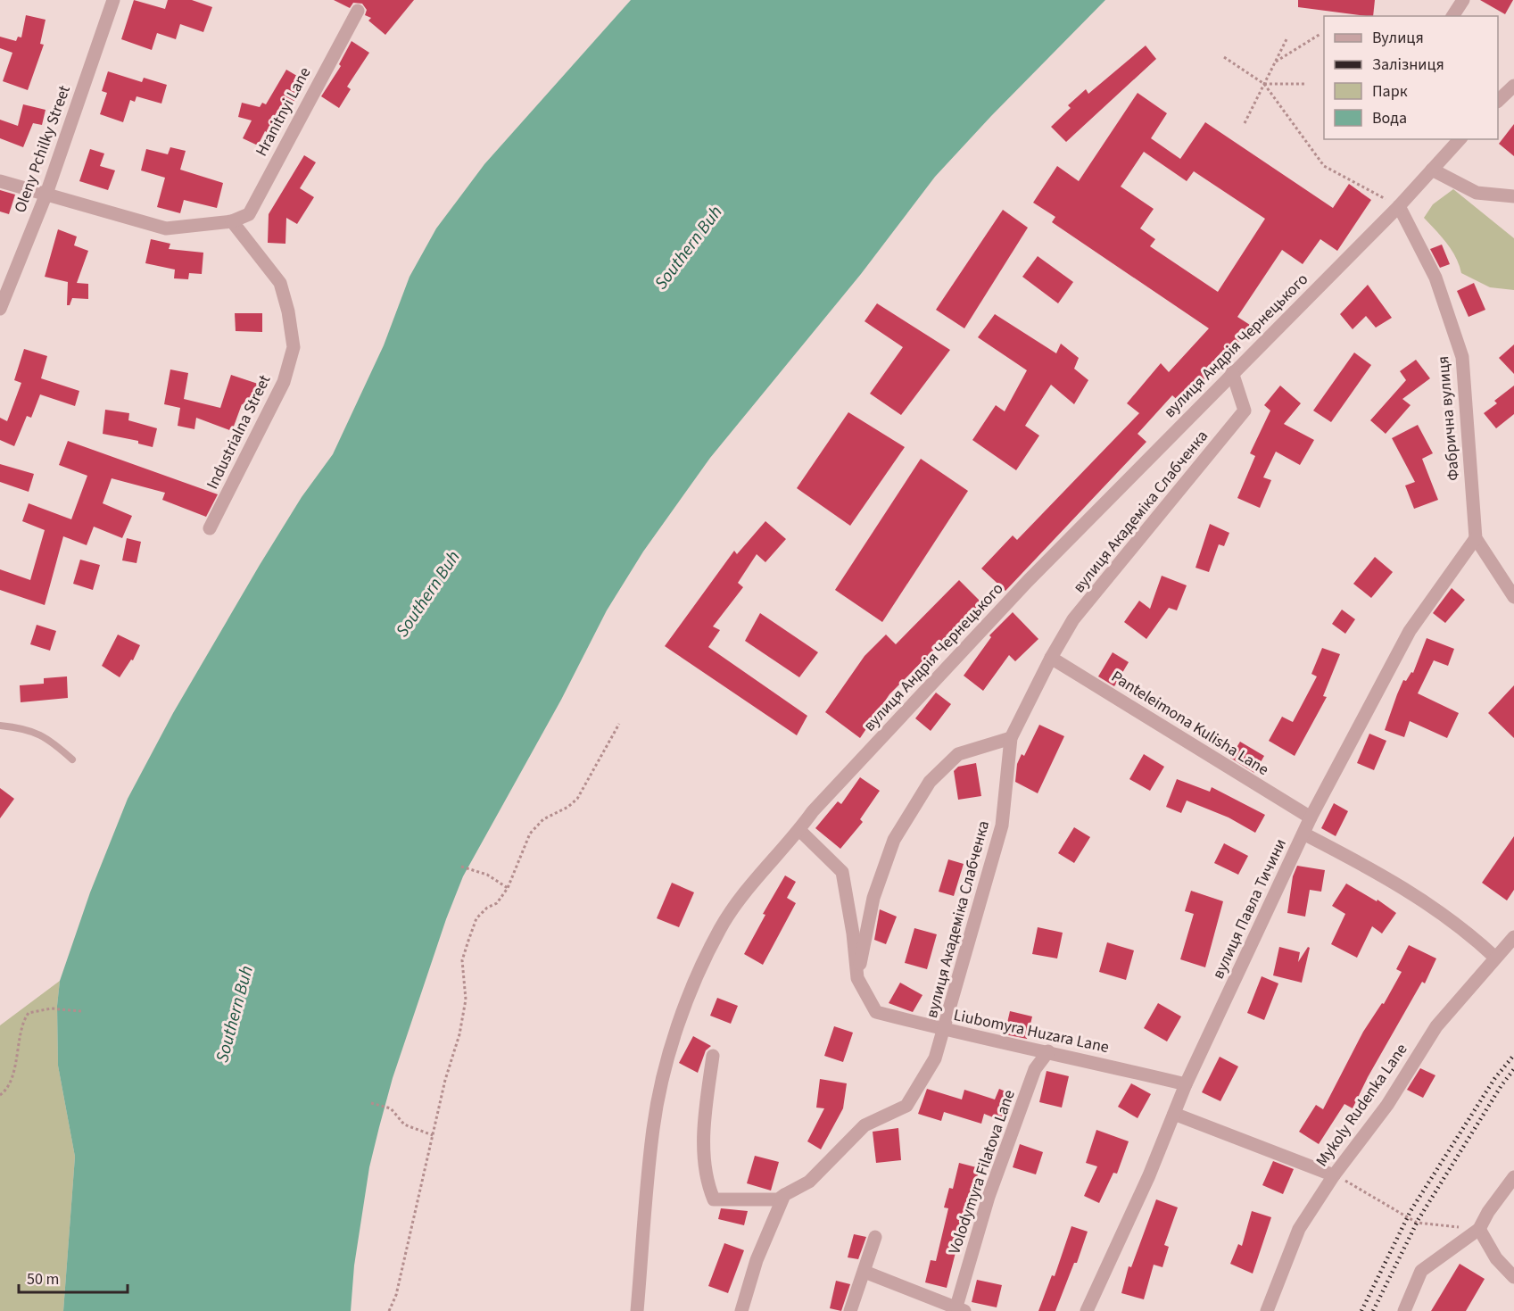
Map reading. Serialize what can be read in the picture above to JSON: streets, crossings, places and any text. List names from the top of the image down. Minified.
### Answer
{"streets":{"street":["Hranitnyi Lane","Oleny Pchilky Street","вулиця Андрія Чернецького","Фабрична вулиця","Industrialna Street","вулиця Академіка Слабченка","Panteleimona Kulisha Lane","вулиця Павла Тичини","Liubomyra Huzara Lane","Mykoly Rudenka Lane","Volodymyra Filatova Lane"]},"crossings":[["Hranitnyi Lane","Industrialna Street"],["вулиця Андрія Чернецького","Фабрична вулиця"],["вулиця Андрія Чернецького","вулиця Академіка Слабченка"],["Фабрична вулиця","вулиця Павла Тичини"],["вулиця Академіка Слабченка","Panteleimona Kulisha Lane"],["вулиця Академіка Слабченка","Liubomyra Huzara Lane"],["Panteleimona Kulisha Lane","вулиця Павла Тичини"],["вулиця Павла Тичини","Liubomyra Huzara Lane"],["Liubomyra Huzara Lane","Volodymyra Filatova Lane"]],"water":["Southern Buh"],"legend":["Вулиця","Залізниця","Парк","Вода"],"scale_bar":"50 m"}
